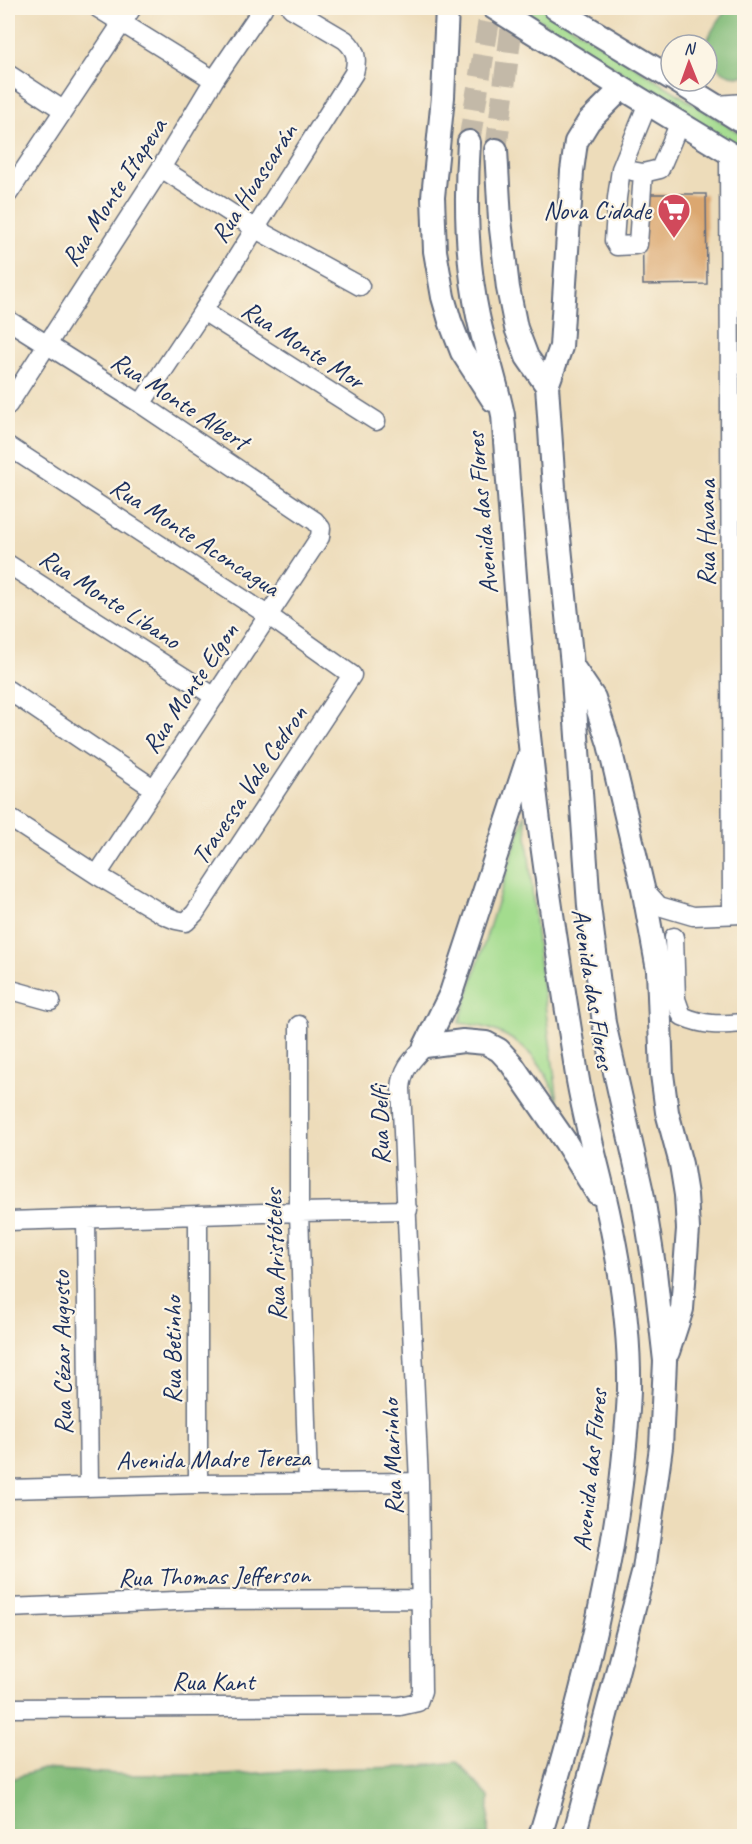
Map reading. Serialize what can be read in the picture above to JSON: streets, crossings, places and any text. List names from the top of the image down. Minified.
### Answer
{"streets":{"main road":["Avenida das Flores"],"street":["Rua Huascarán","Rua Monte Itapeva","Rua Monte Mor","Rua Monte Albert","Rua Havana","Rua Monte Aconcagua","Rua Monte Libano","Rua Monte Elgon","Travessa Vale Cedron","Rua Delfi","Rua Aristóteles","Rua Betinho","Rua Cézar Augusto","Rua Marinho","Avenida Madre Tereza","Rua Thomas Jefferson","Rua Kant"]},"crossings":[["Rua Huascarán","Rua Monte Mor"],["Rua Huascarán","Rua Monte Albert"],["Rua Monte Itapeva","Rua Monte Albert"],["Rua Monte Albert","Rua Monte Elgon"],["Rua Monte Aconcagua","Rua Monte Elgon"],["Rua Monte Aconcagua","Travessa Vale Cedron"],["Rua Monte Libano","Rua Monte Elgon"],["Rua Monte Elgon","Travessa Vale Cedron"],["Rua Delfi","Rua Marinho"],["Rua Aristóteles","Avenida Madre Tereza"],["Rua Betinho","Avenida Madre Tereza"],["Rua Cézar Augusto","Avenida Madre Tereza"],["Rua Marinho","Avenida Madre Tereza"],["Rua Marinho","Rua Thomas Jefferson"],["Rua Marinho","Rua Kant"]],"places":{"supermarket":["Nova Cidade"]},"north":"top"}
